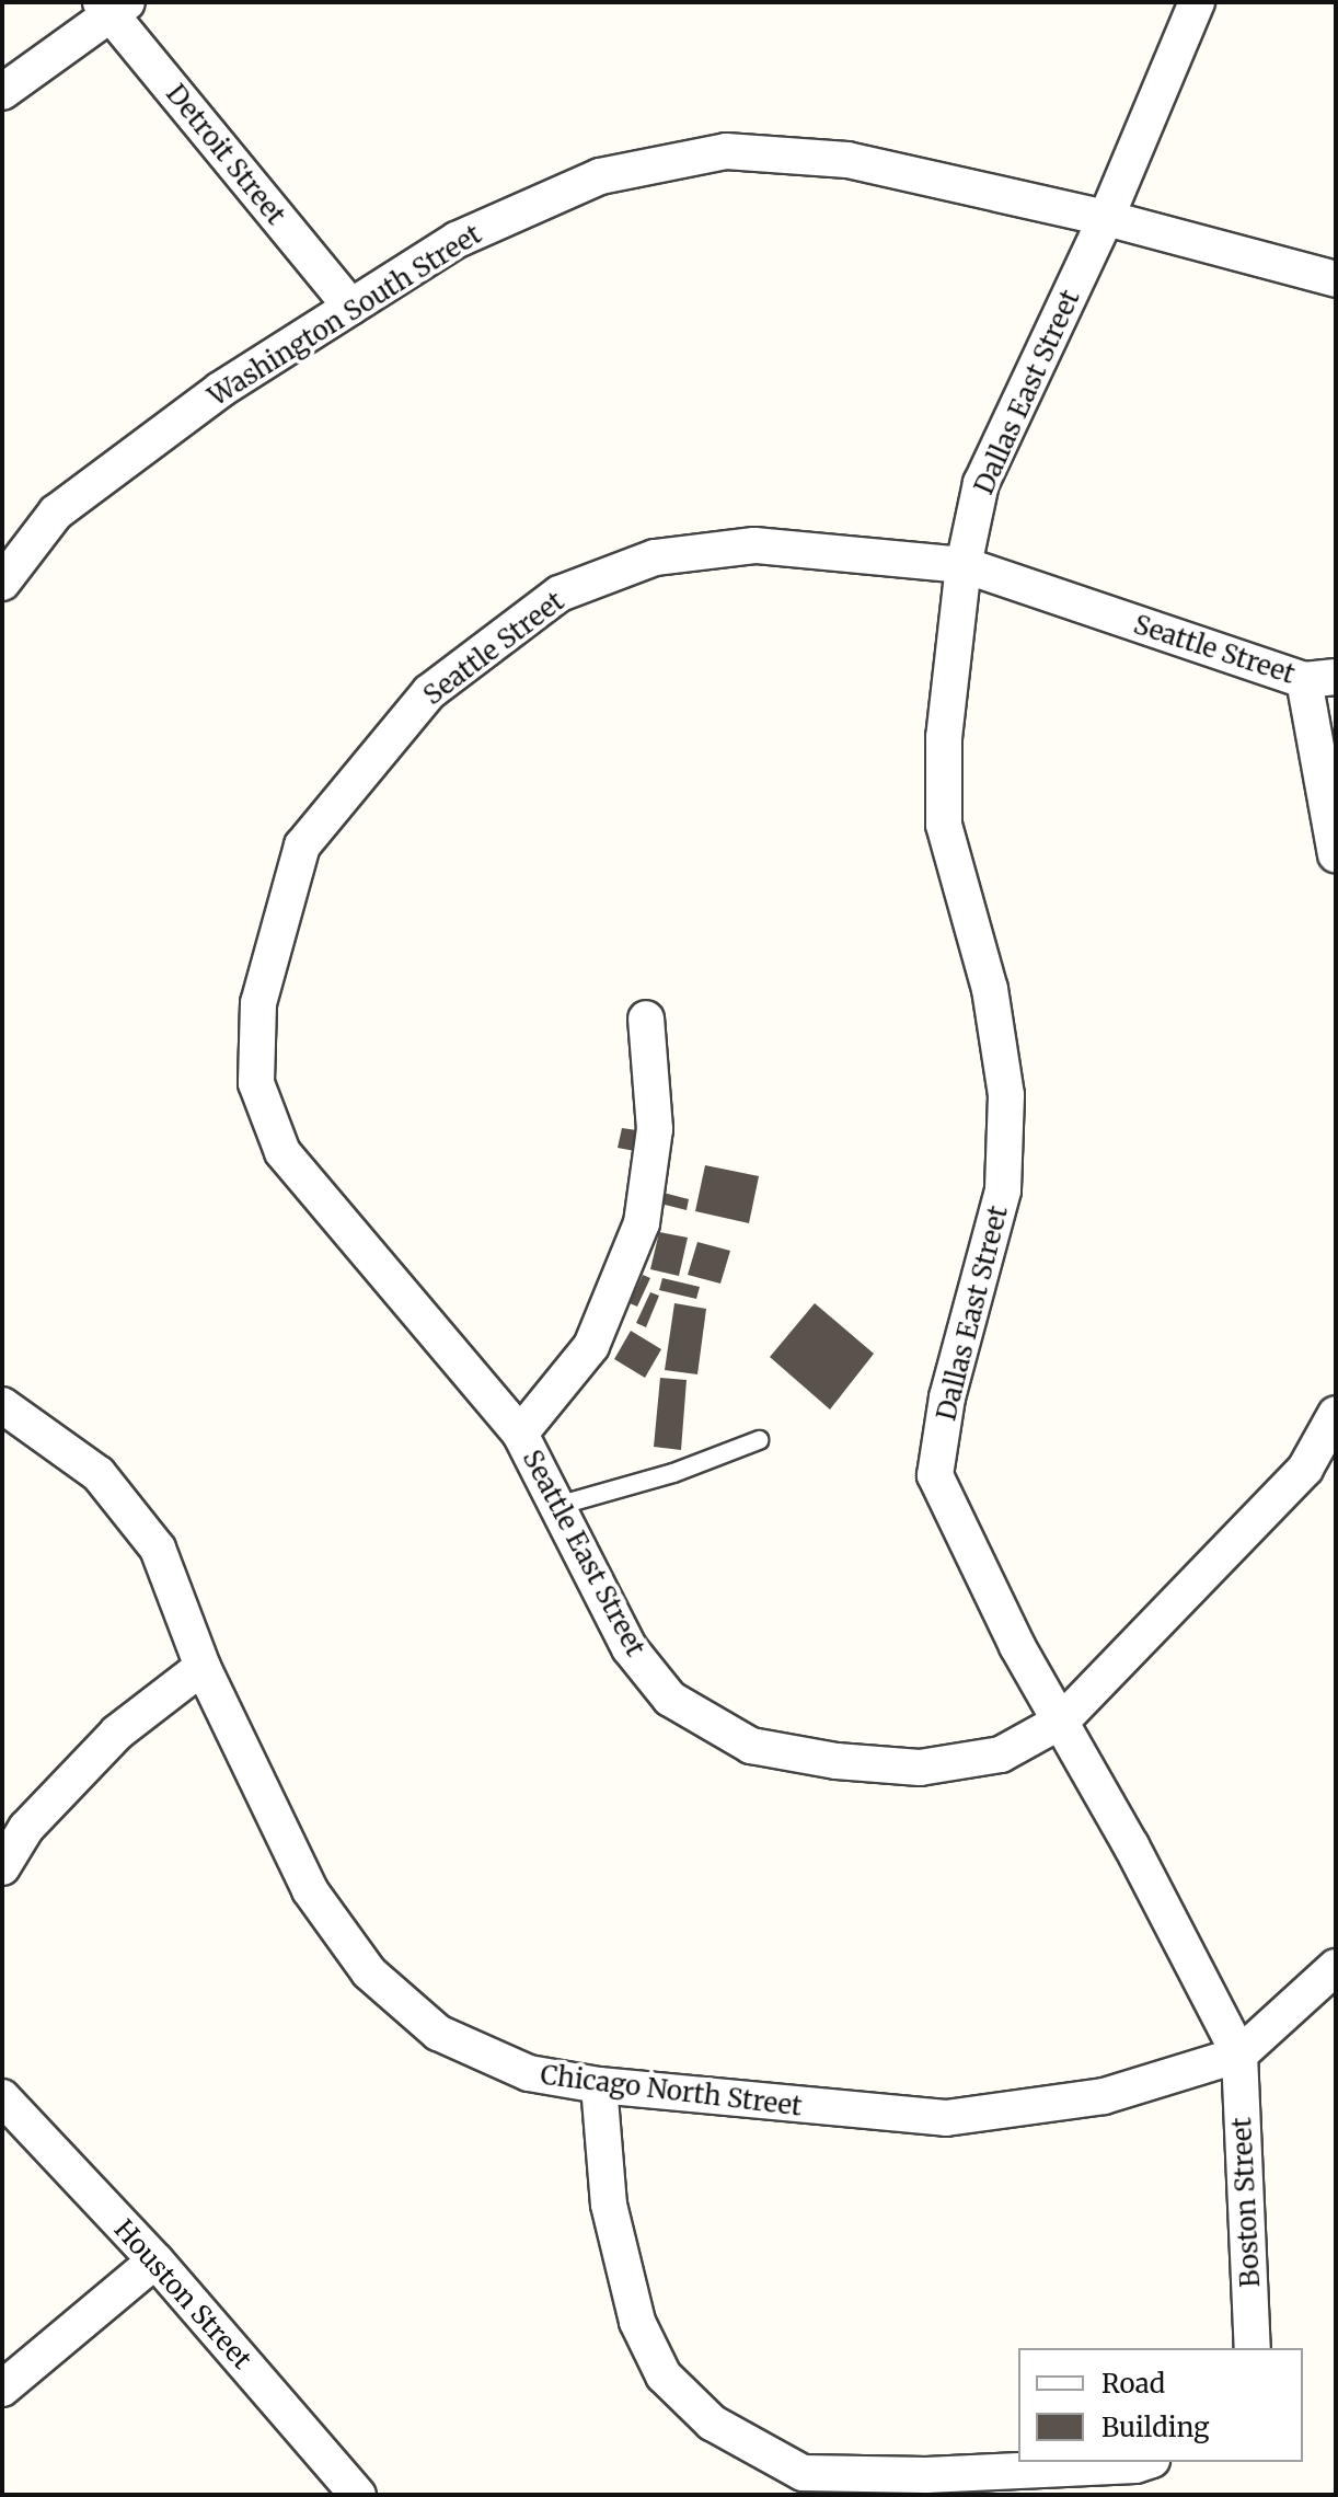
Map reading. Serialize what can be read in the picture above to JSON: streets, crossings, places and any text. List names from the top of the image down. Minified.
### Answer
{"streets":{"street":["Detroit Street","Washington South Street","Dallas East Street","Seattle Street","Seattle East Street","Chicago North Street","Boston Street","Houston Street"]},"crossings":[["Detroit Street","Washington South Street"],["Washington South Street","Dallas East Street"],["Dallas East Street","Seattle Street"],["Dallas East Street","Seattle East Street"],["Dallas East Street","Chicago North Street"],["Dallas East Street","Boston Street"],["Seattle Street","Seattle East Street"],["Chicago North Street","Boston Street"]],"legend":["Road","Building"]}
